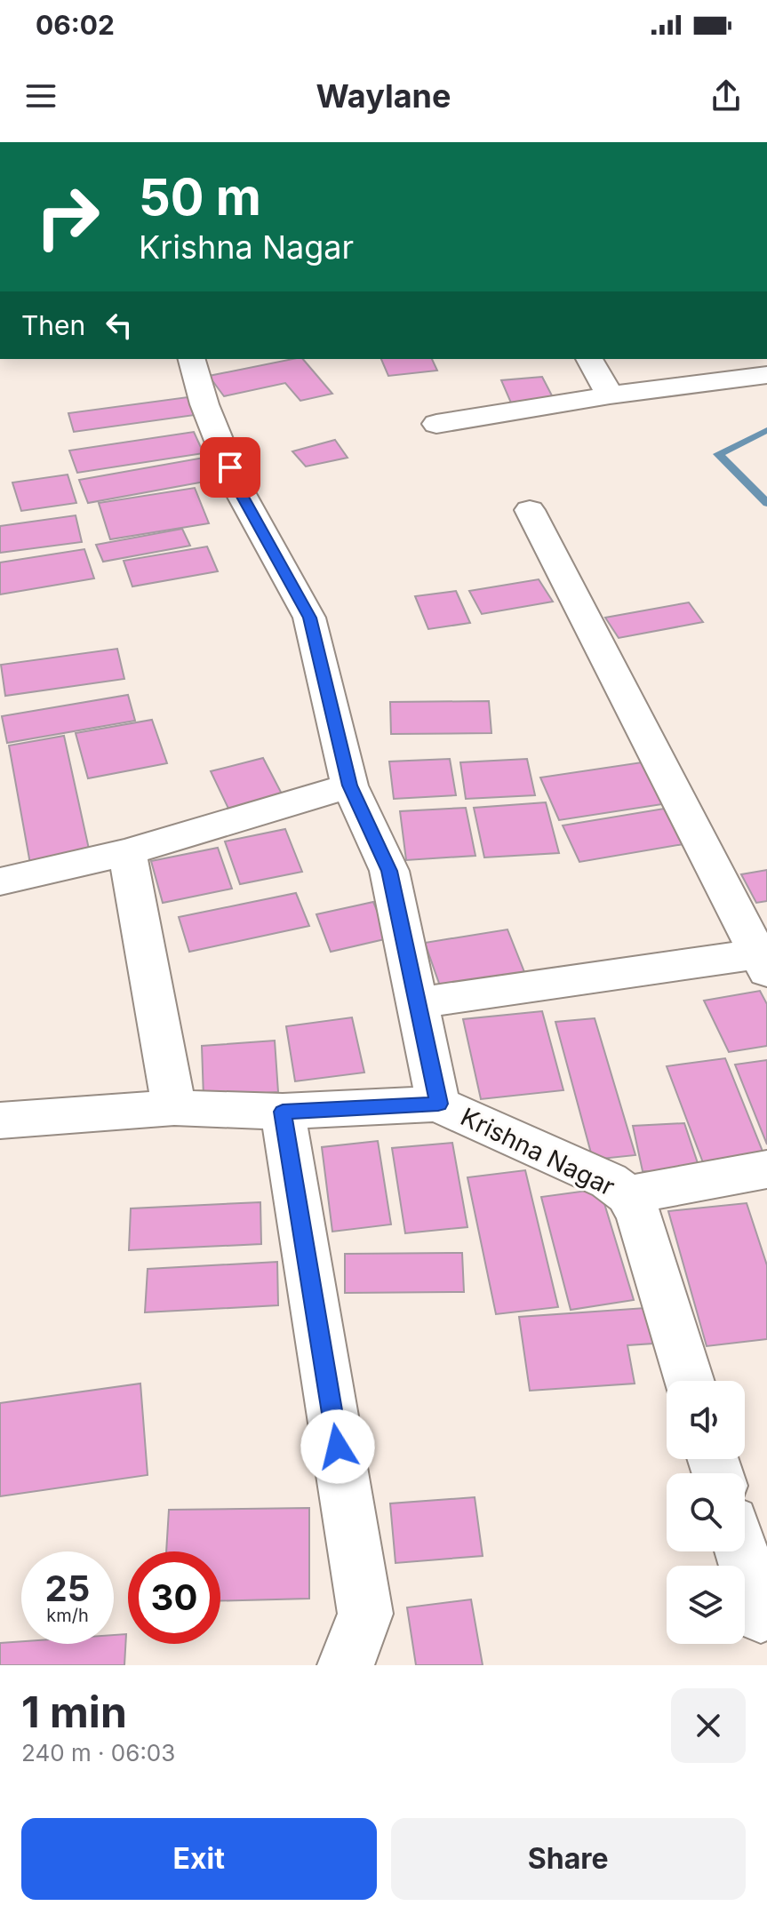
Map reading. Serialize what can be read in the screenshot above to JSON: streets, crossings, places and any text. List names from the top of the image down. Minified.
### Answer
{"streets":{"street":["Krishna Nagar"]},"page":{"status":"06:02","header":"Waylane","turn":["50 m","Krishna Nagar"],"then":"Then","speed":"25 km/h","limit":"30","heading":["1 min","240 m · 06:03"],"buttons":["Exit","Share"]}}
